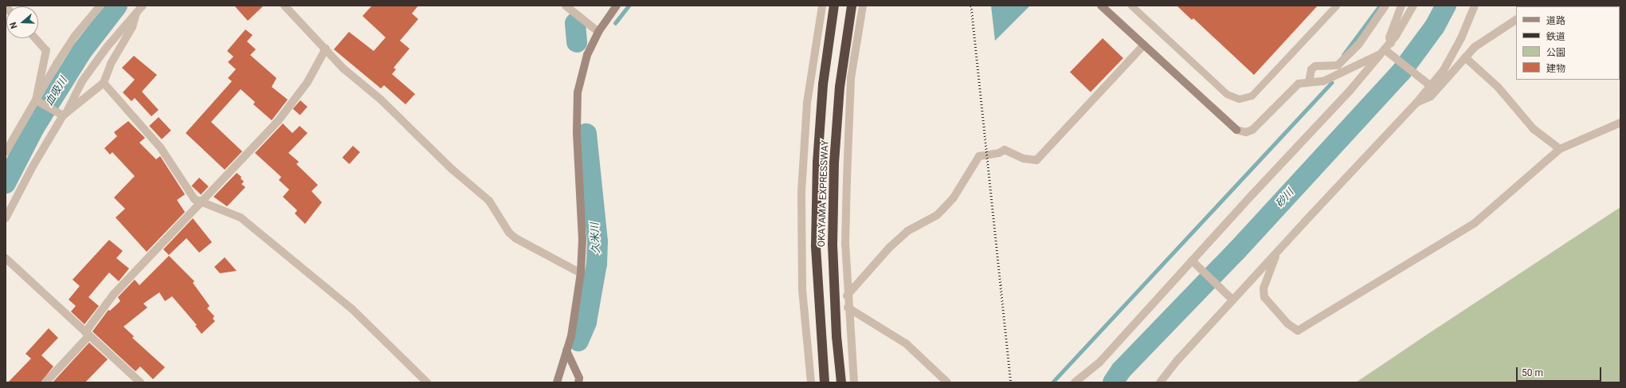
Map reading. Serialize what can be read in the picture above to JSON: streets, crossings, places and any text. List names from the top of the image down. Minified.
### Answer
{"streets":{"highway":["OKAYAMA EXPRESSWAY"]},"water":["血吸川","砂川","久米川"],"legend":["道路","鉄道","公園","建物"],"scale_bar":"50 m","north":"left"}
